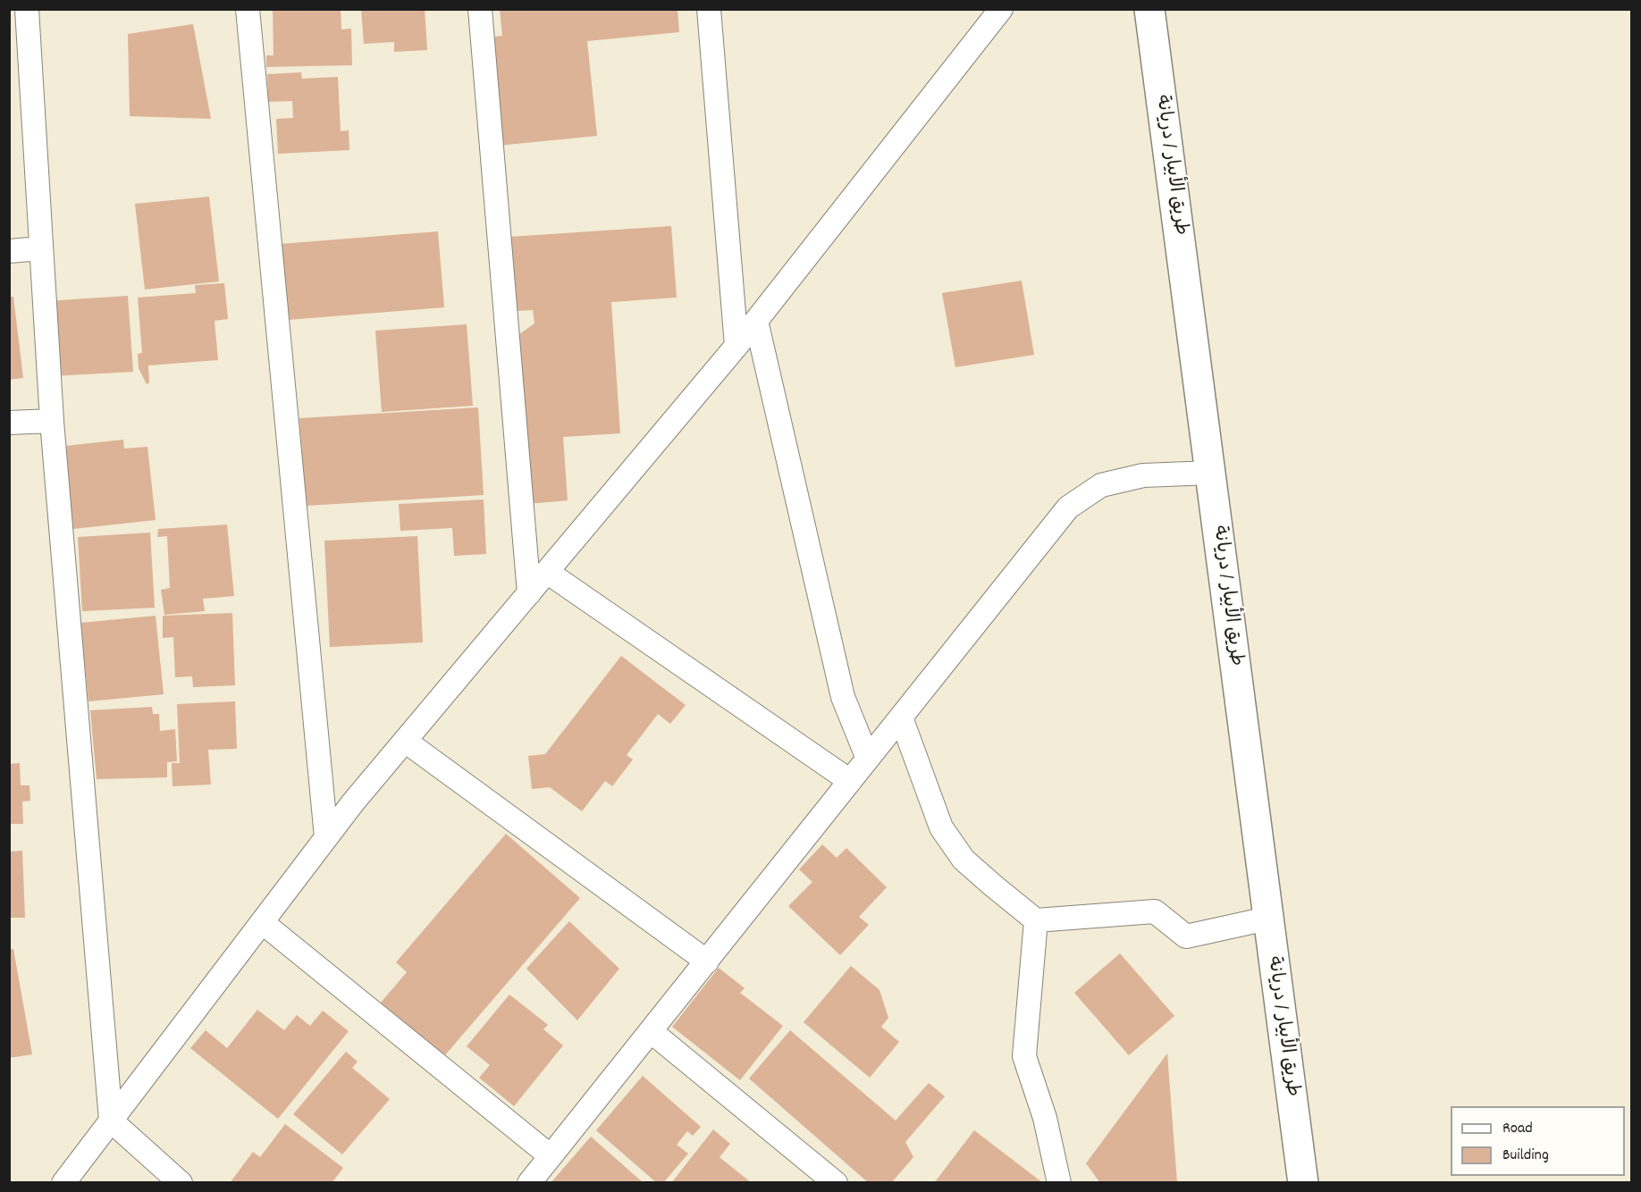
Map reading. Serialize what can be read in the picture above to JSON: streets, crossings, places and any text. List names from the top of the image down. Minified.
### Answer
{"streets":{"main road":["طريق الأبيار / دريانة"]},"legend":["Road","Building"]}
